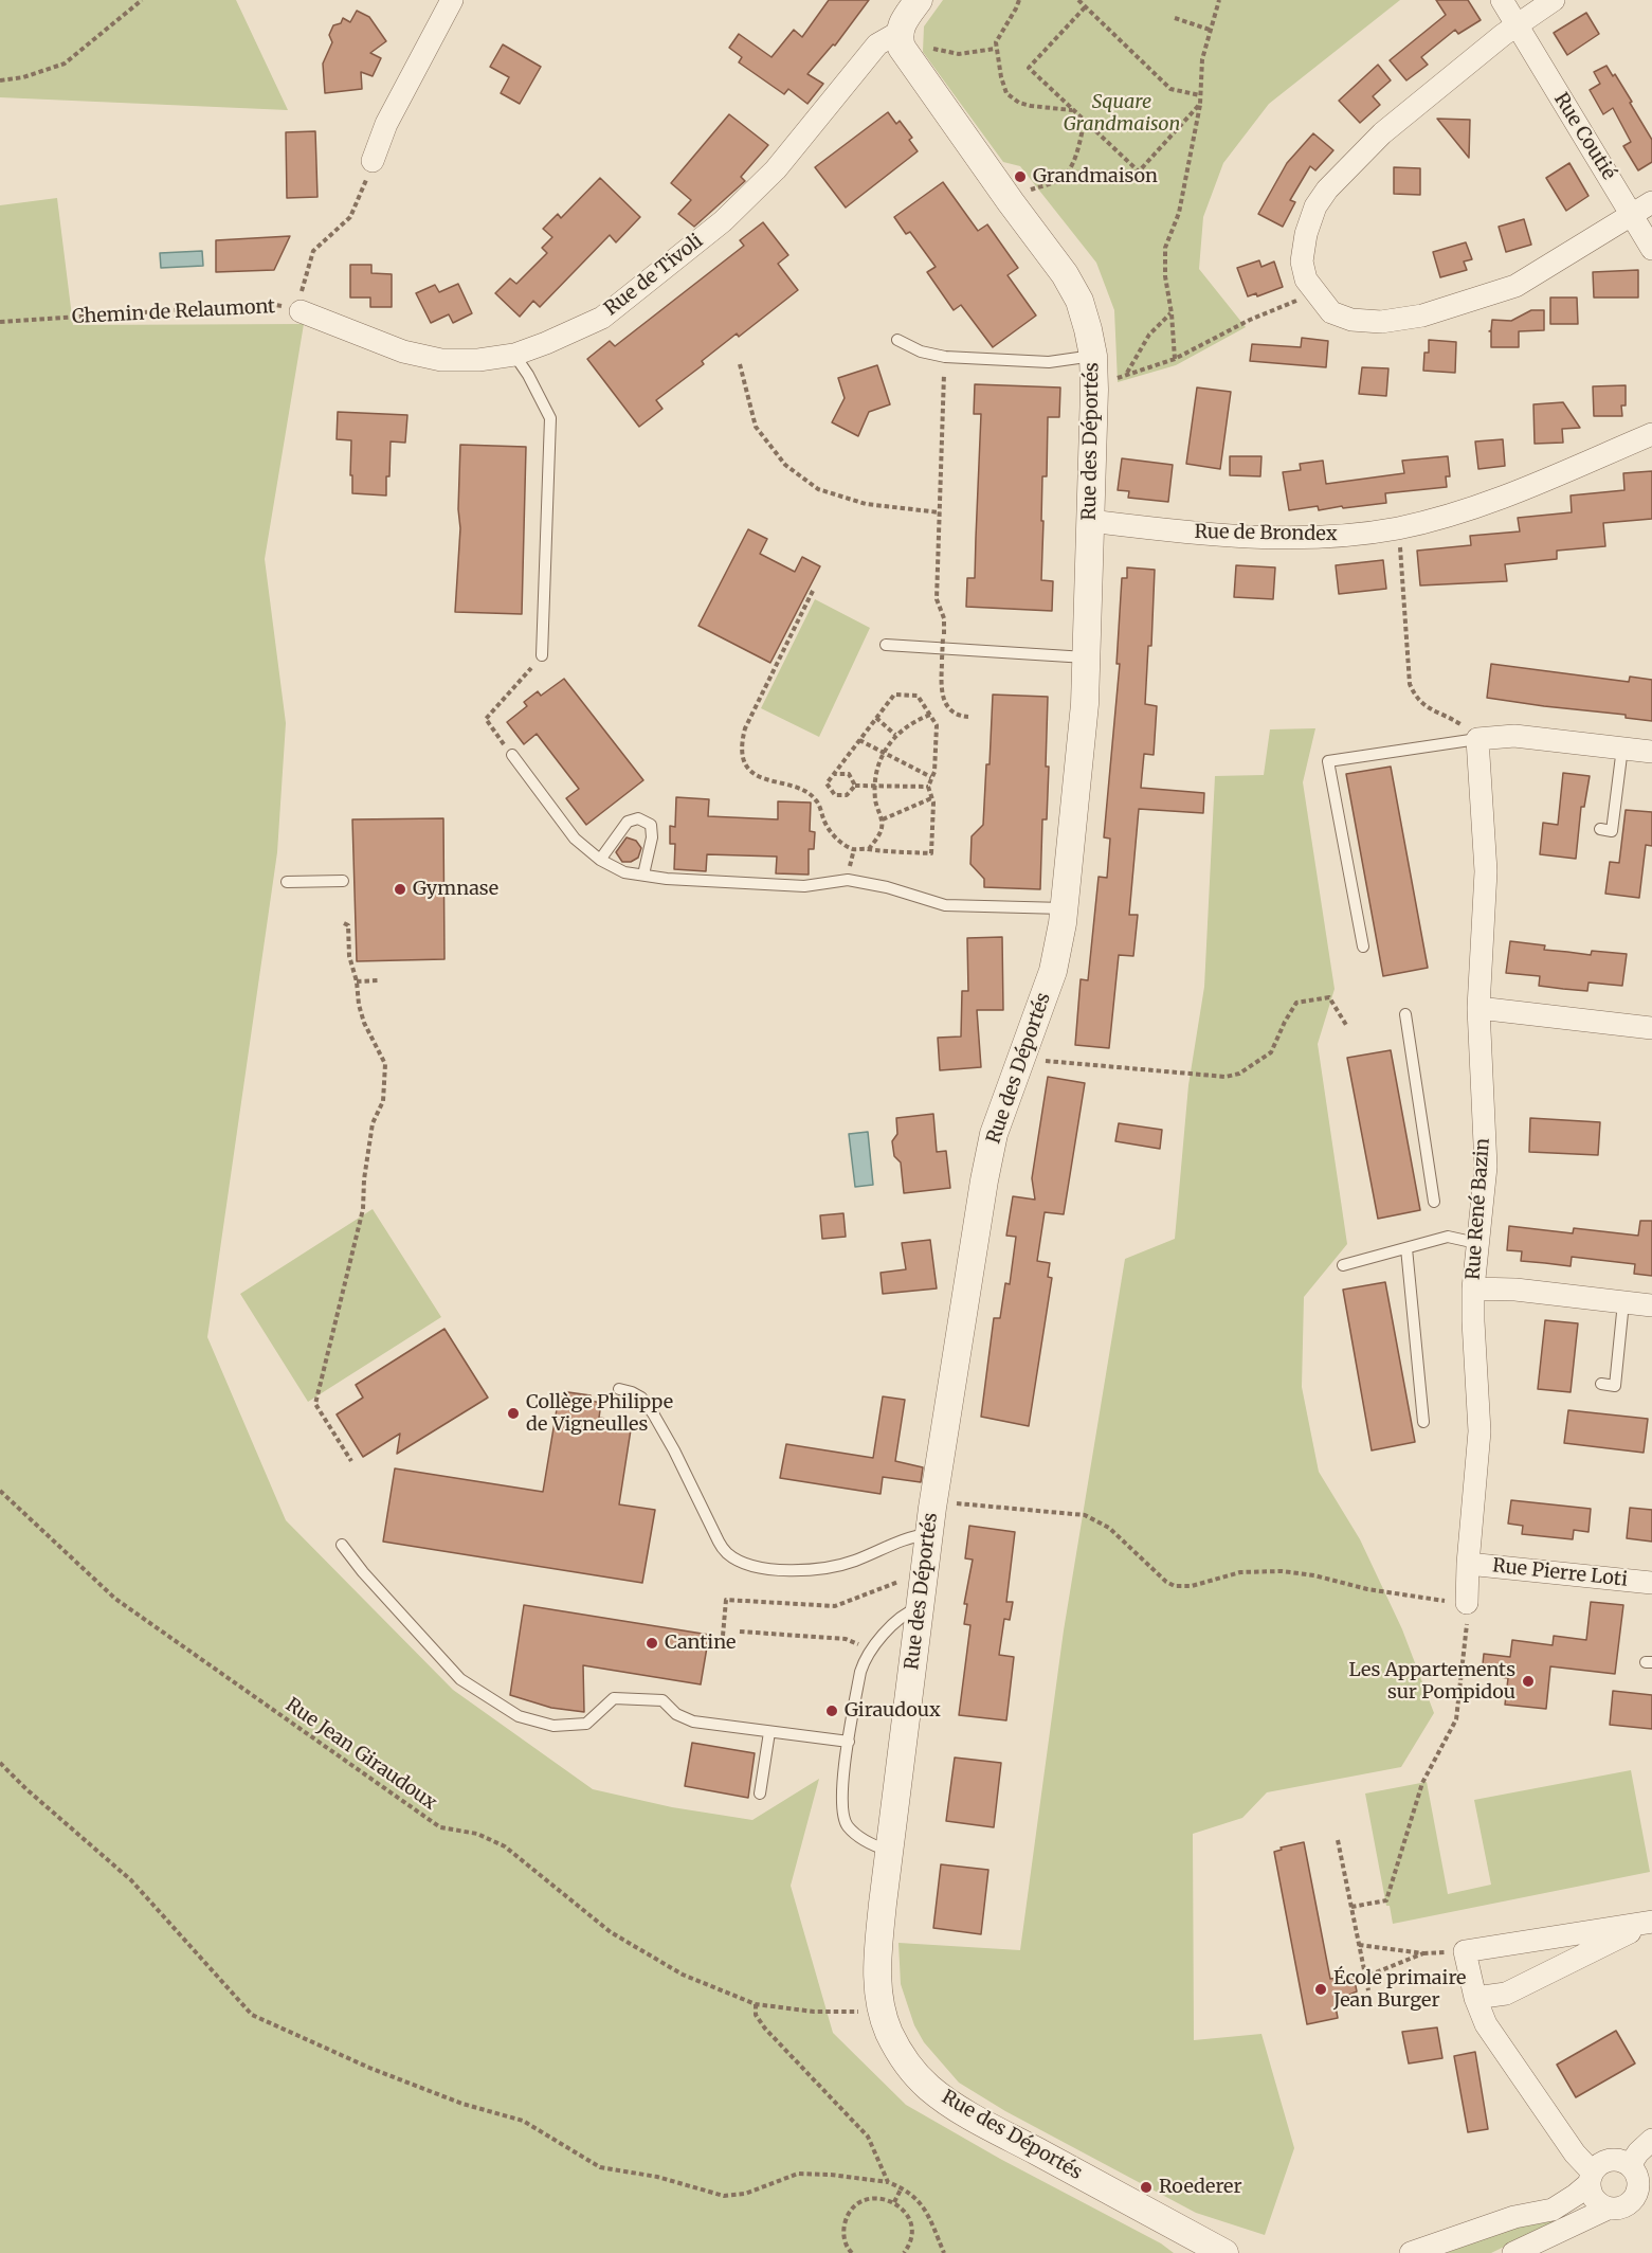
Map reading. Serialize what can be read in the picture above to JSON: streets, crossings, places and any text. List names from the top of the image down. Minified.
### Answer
{"streets":{"street":["Rue Coutié","Rue de Tivoli","Rue des Déportés","Rue de Brondex","Rue René Bazin","Rue Pierre Loti"],"path":["Chemin de Relaumont","Rue Jean Giraudoux"]},"crossings":[["Rue de Tivoli","Chemin de Relaumont"],["Rue de Tivoli","Rue des Déportés"],["Rue des Déportés","Rue de Brondex"],["Rue des Déportés","Rue Jean Giraudoux"],["Rue René Bazin","Rue Pierre Loti"]],"parks":["Square Grandmaison"],"places":["Grandmaison","Gymnase","Collège Philippe de Vigneulles","Cantine","Les Appartements sur Pompidou","Giraudoux","École primaire Jean Burger","Roederer"]}
